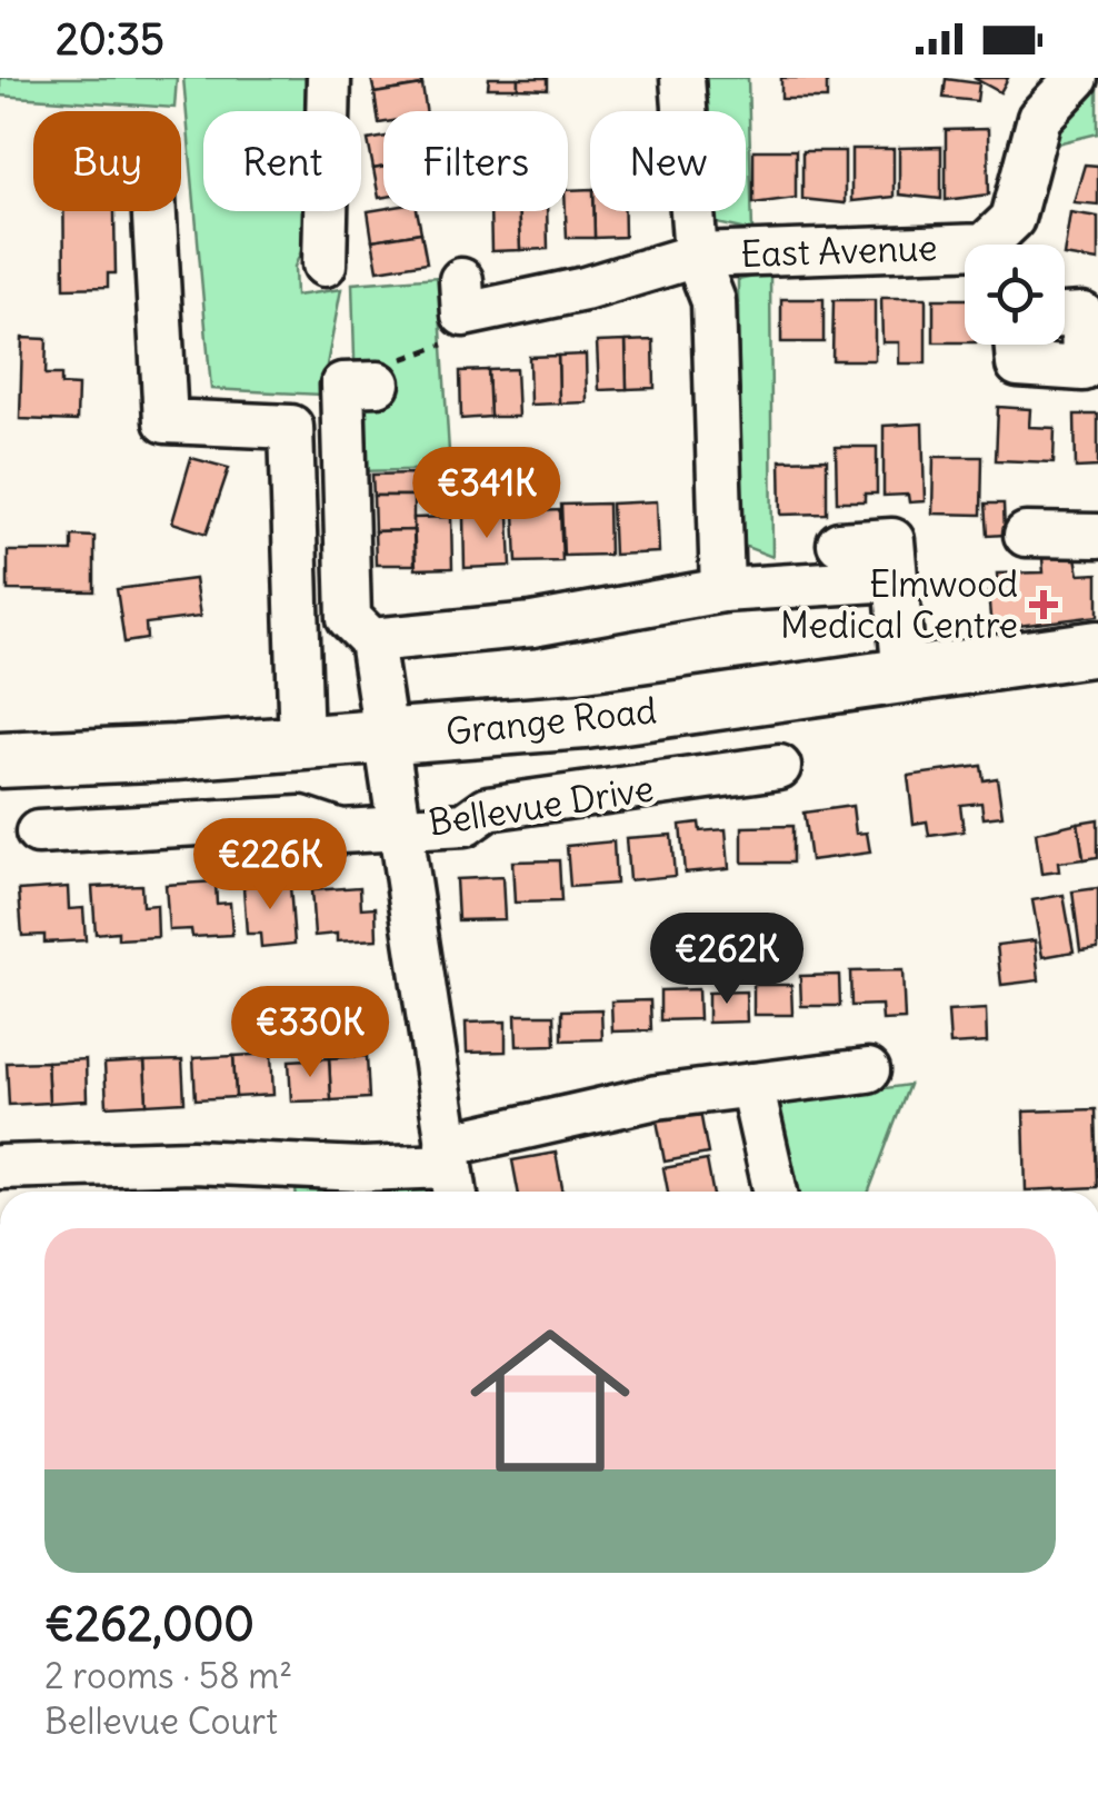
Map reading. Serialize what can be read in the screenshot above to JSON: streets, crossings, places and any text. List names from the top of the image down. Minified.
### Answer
{"streets":{"main road":["Grange Road"],"street":["East Avenue","Bellevue Drive"]},"places":{"health":["Elmwood Medical Centre"]},"page":{"status":"20:35","chip":["Buy","Rent","Filters","New"],"price":["€341K","€226K","€262K","€330K"],"list":[{"name":"€262,000","note":"2 rooms · 58 m² · Bellevue Court"}]}}
